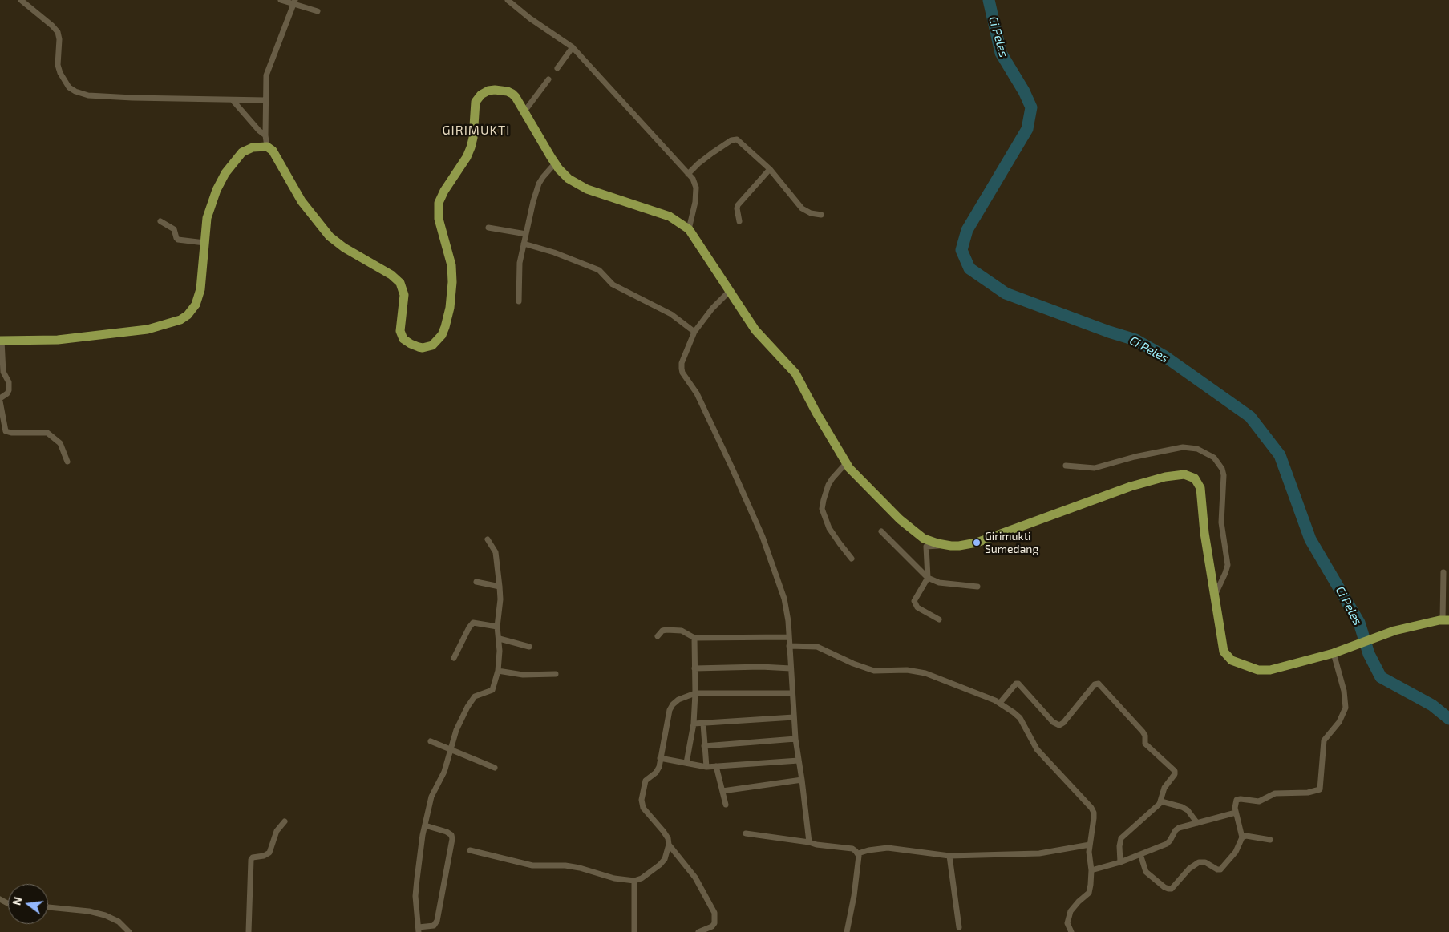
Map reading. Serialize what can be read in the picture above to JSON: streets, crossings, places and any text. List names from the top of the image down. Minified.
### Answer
{"districts":["GIRIMUKTI"],"water":["Ci Peles"],"places":["Girimukti Sumedang"],"north":"left"}
